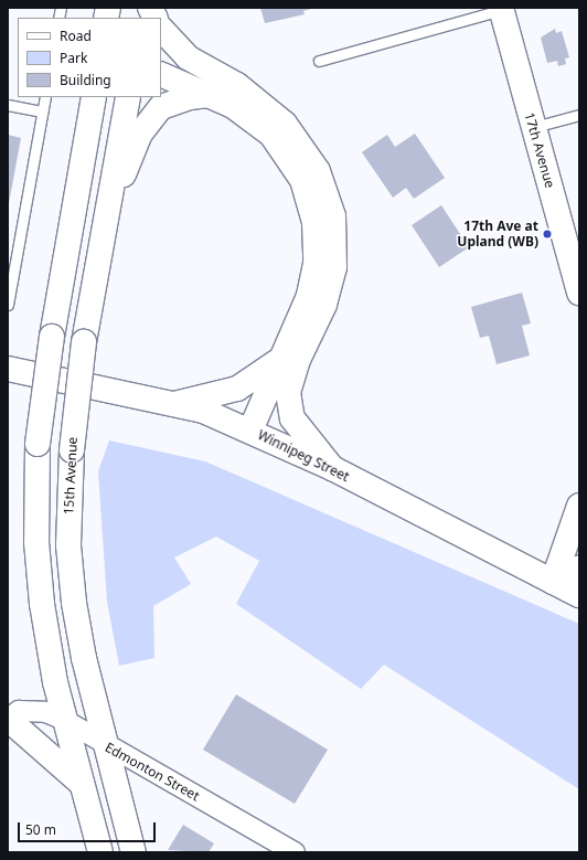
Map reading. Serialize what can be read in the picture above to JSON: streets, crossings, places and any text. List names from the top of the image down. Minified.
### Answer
{"streets":{"main road":["17th Avenue","Winnipeg Street","15th Avenue"],"street":["Edmonton Street"]},"crossings":[["15th Avenue","Edmonton Street"]],"places":["17th Ave at Upland (WB)"],"legend":["Road","Park","Building"],"scale_bar":"50 m"}
